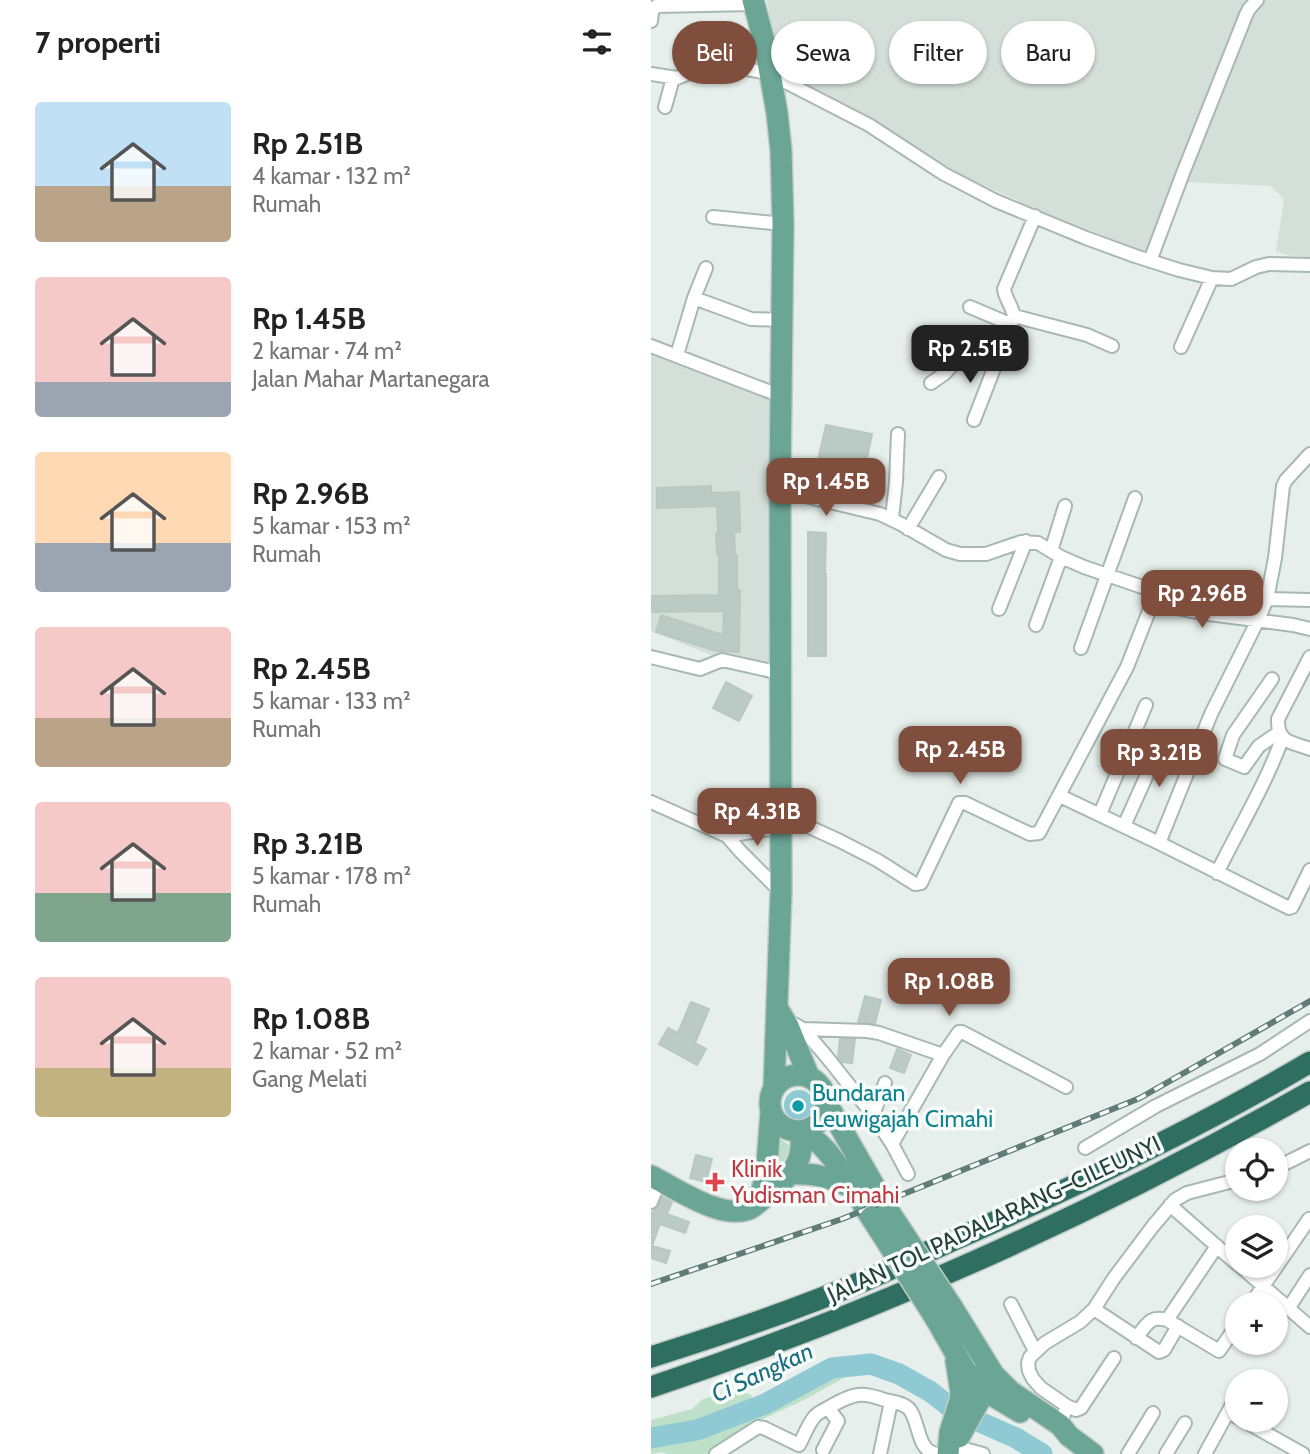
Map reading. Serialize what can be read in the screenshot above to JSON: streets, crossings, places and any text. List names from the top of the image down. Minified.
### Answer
{"streets":{"highway":["JALAN TOL PADALARANG–CILEUNYI"]},"water":["Ci Sangkan"],"places":{"other":["Bundaran Leuwigajah Cimahi"],"health":["Klinik Yudisman Cimahi"]},"page":{"heading":"7 properti","chip":["Beli","Sewa","Filter","Baru"],"list":[{"name":"Rp 2.51B","note":"4 kamar · 132 m² · Rumah"},{"name":"Rp 1.45B","note":"2 kamar · 74 m² · Jalan Mahar Martanegara"},{"name":"Rp 2.96B","note":"5 kamar · 153 m² · Rumah"},{"name":"Rp 2.45B","note":"5 kamar · 133 m² · Rumah"},{"name":"Rp 3.21B","note":"5 kamar · 178 m² · Rumah"},{"name":"Rp 1.08B","note":"2 kamar · 52 m² · Gang Melati"}],"price":["Rp 2.51B","Rp 1.45B","Rp 2.96B","Rp 2.45B","Rp 3.21B","Rp 4.31B","Rp 1.08B"],"map_buttons":["+","−"]}}
